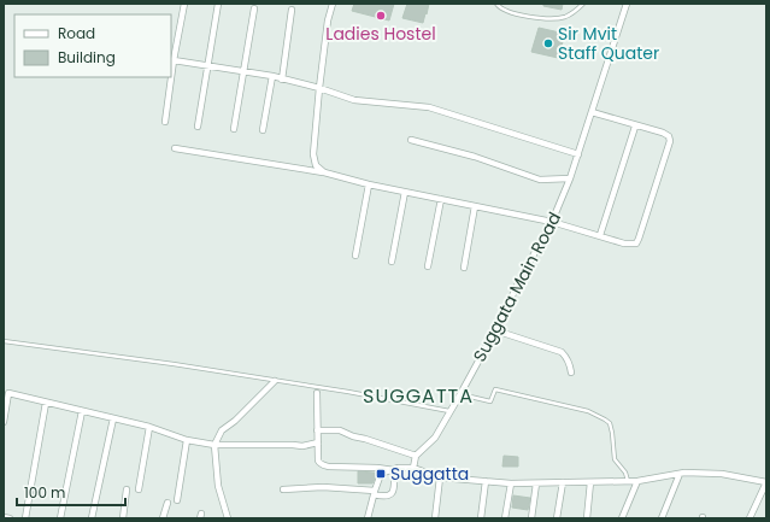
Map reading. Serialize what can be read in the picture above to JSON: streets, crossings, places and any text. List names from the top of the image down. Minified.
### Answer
{"streets":{"street":["Suggata Main Road"]},"districts":["SUGGATTA"],"places":{"other":["Ladies Hostel","Sir Mvit Staff Quater"],"transit":["Suggatta"]},"legend":["Road","Building"],"scale_bar":"100 m"}
